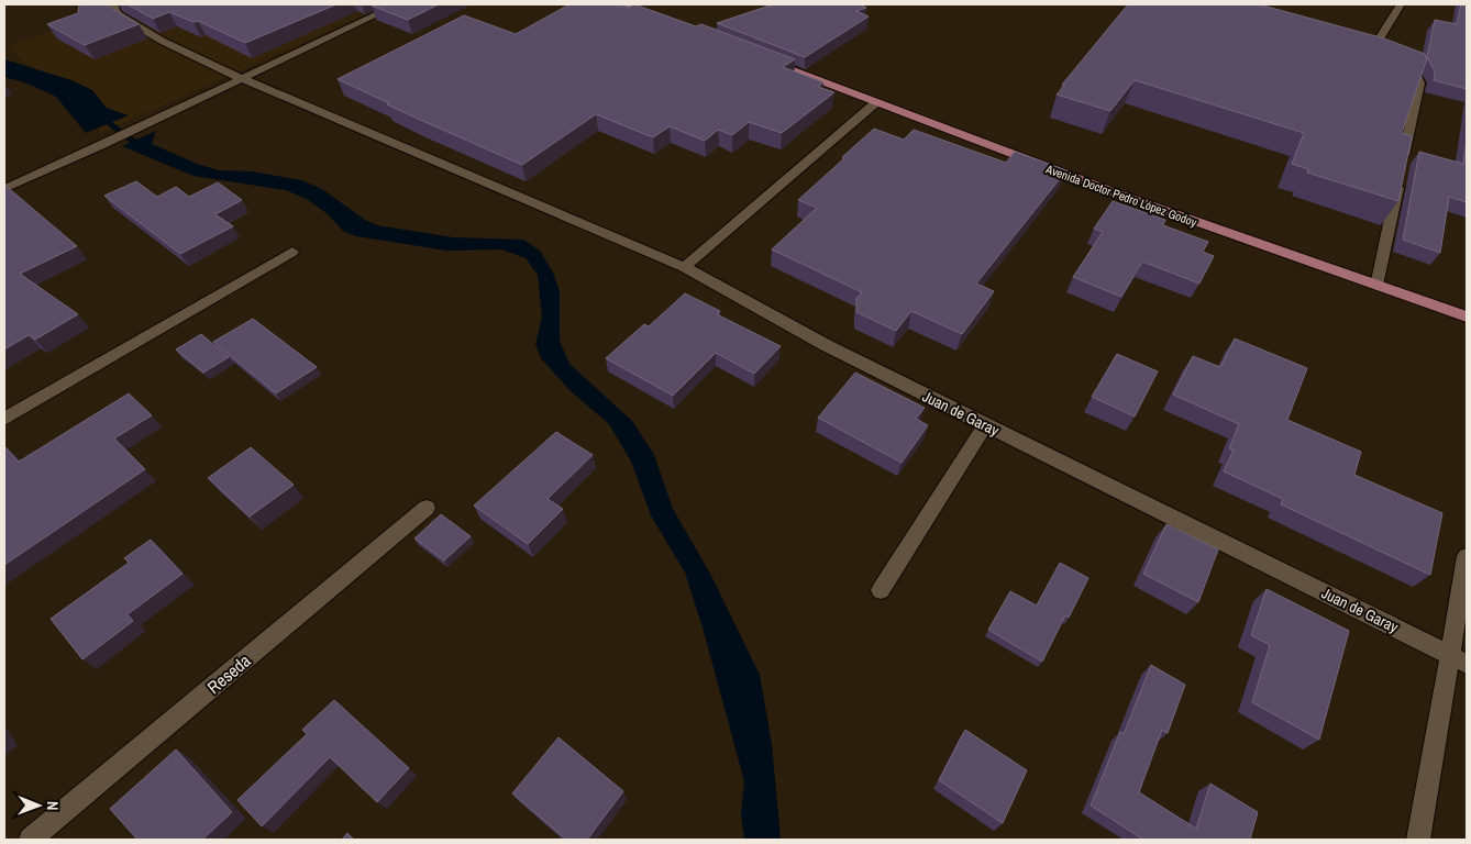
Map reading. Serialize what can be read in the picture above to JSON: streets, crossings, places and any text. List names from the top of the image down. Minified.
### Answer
{"streets":{"main road":["Avenida Doctor Pedro López Godoy"],"street":["Juan de Garay","Reseda"]},"north":"right"}
